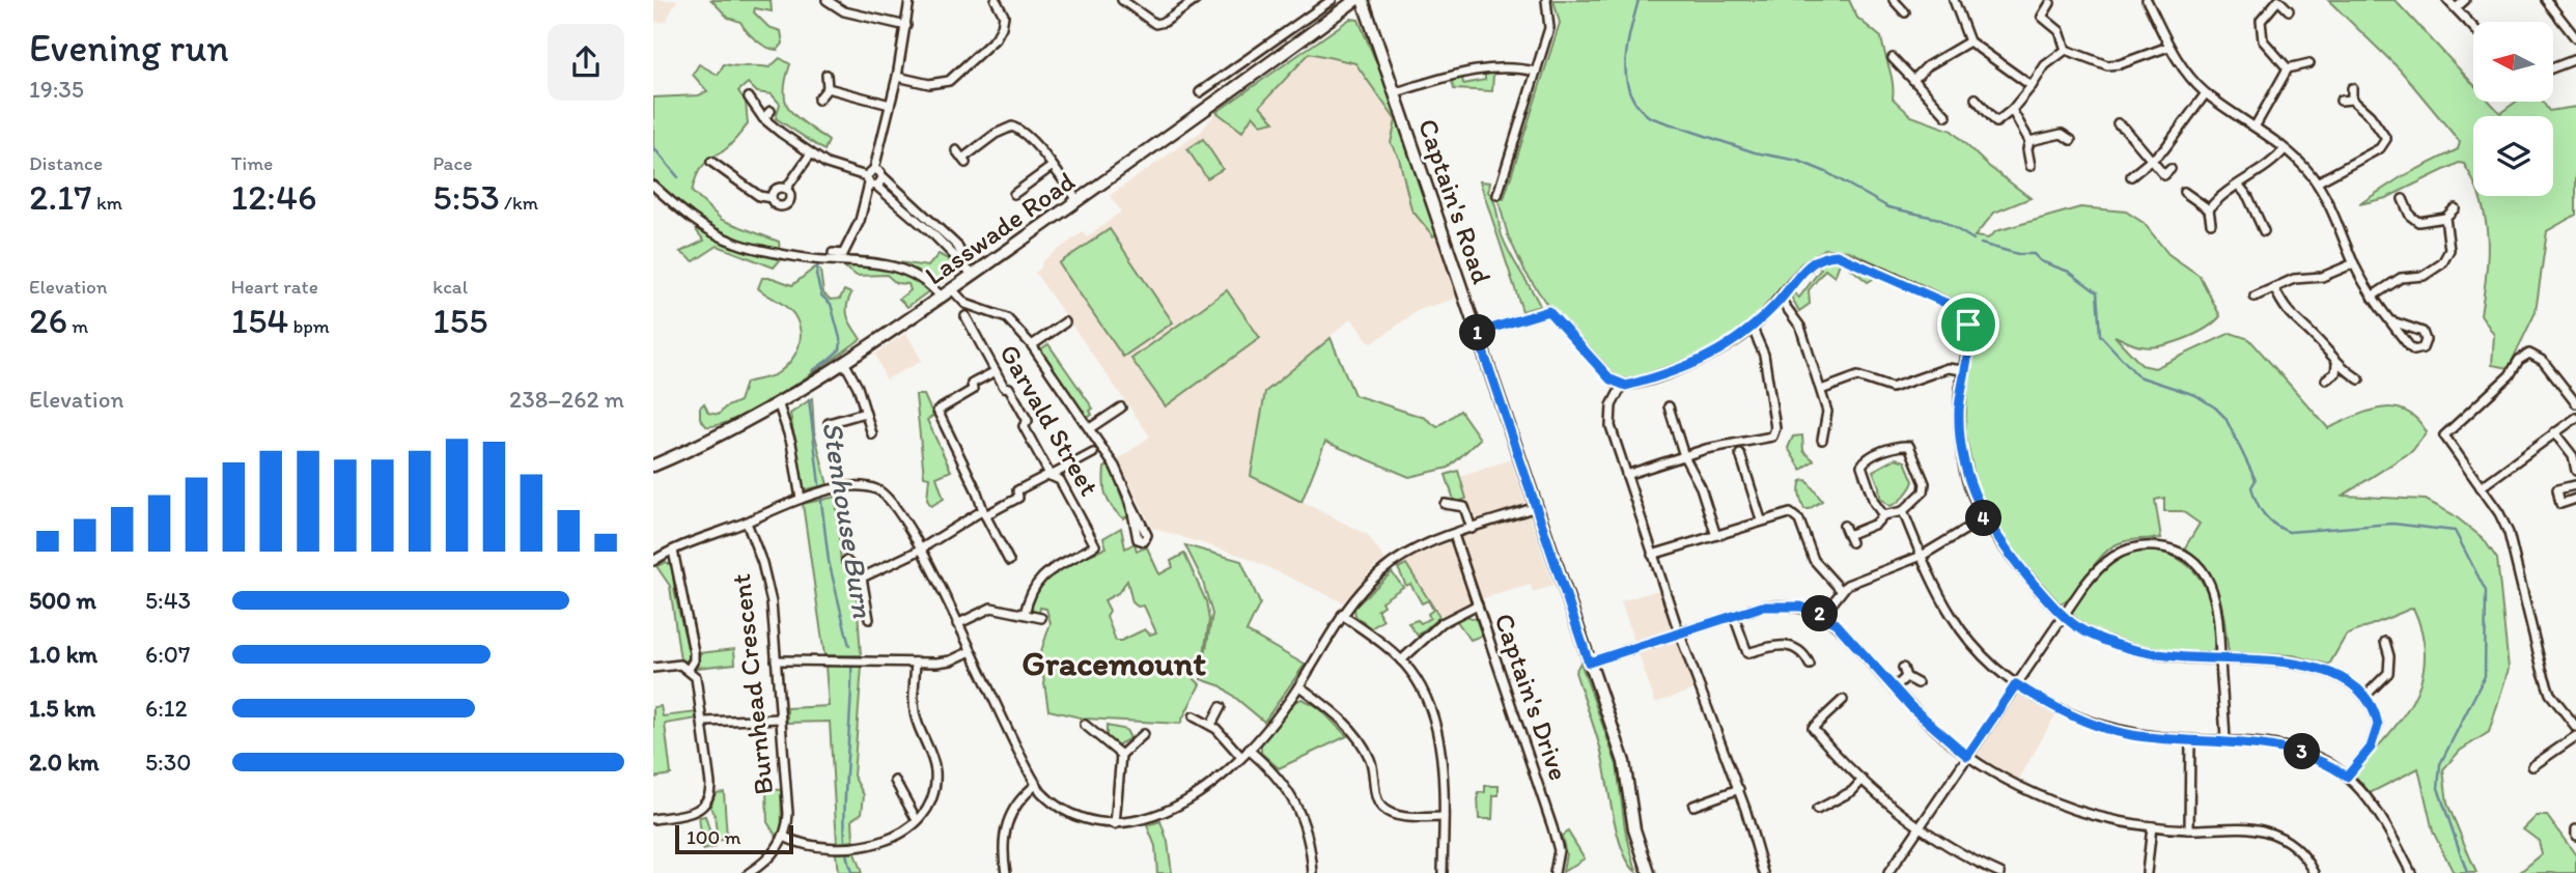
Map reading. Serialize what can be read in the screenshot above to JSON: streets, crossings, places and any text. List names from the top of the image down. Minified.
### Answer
{"streets":{"main road":["Captain's Road","Lasswade Road"],"street":["Garvald Street","Burnhead Crescent","Captain's Drive"]},"districts":["Gracemount"],"water":["Stenhouse Burn"],"scale_bar":"100 m","north":"left","page":{"heading":["Evening run","19:35"],"stats":[["Distance","2.17 km"],["Time","12:46"],["Pace","5:53 /km"],["Elevation","26 m"],["Heart rate","154 bpm"],["kcal","155"]],"pins":["1","4","2","3"],"chart":["Elevation","238–262 m"],"list":[{"name":"500 m","note":"5:43"},{"name":"1.0 km","note":"6:07"},{"name":"1.5 km","note":"6:12"},{"name":"2.0 km","note":"5:30"}],"scale":"100 m"}}
